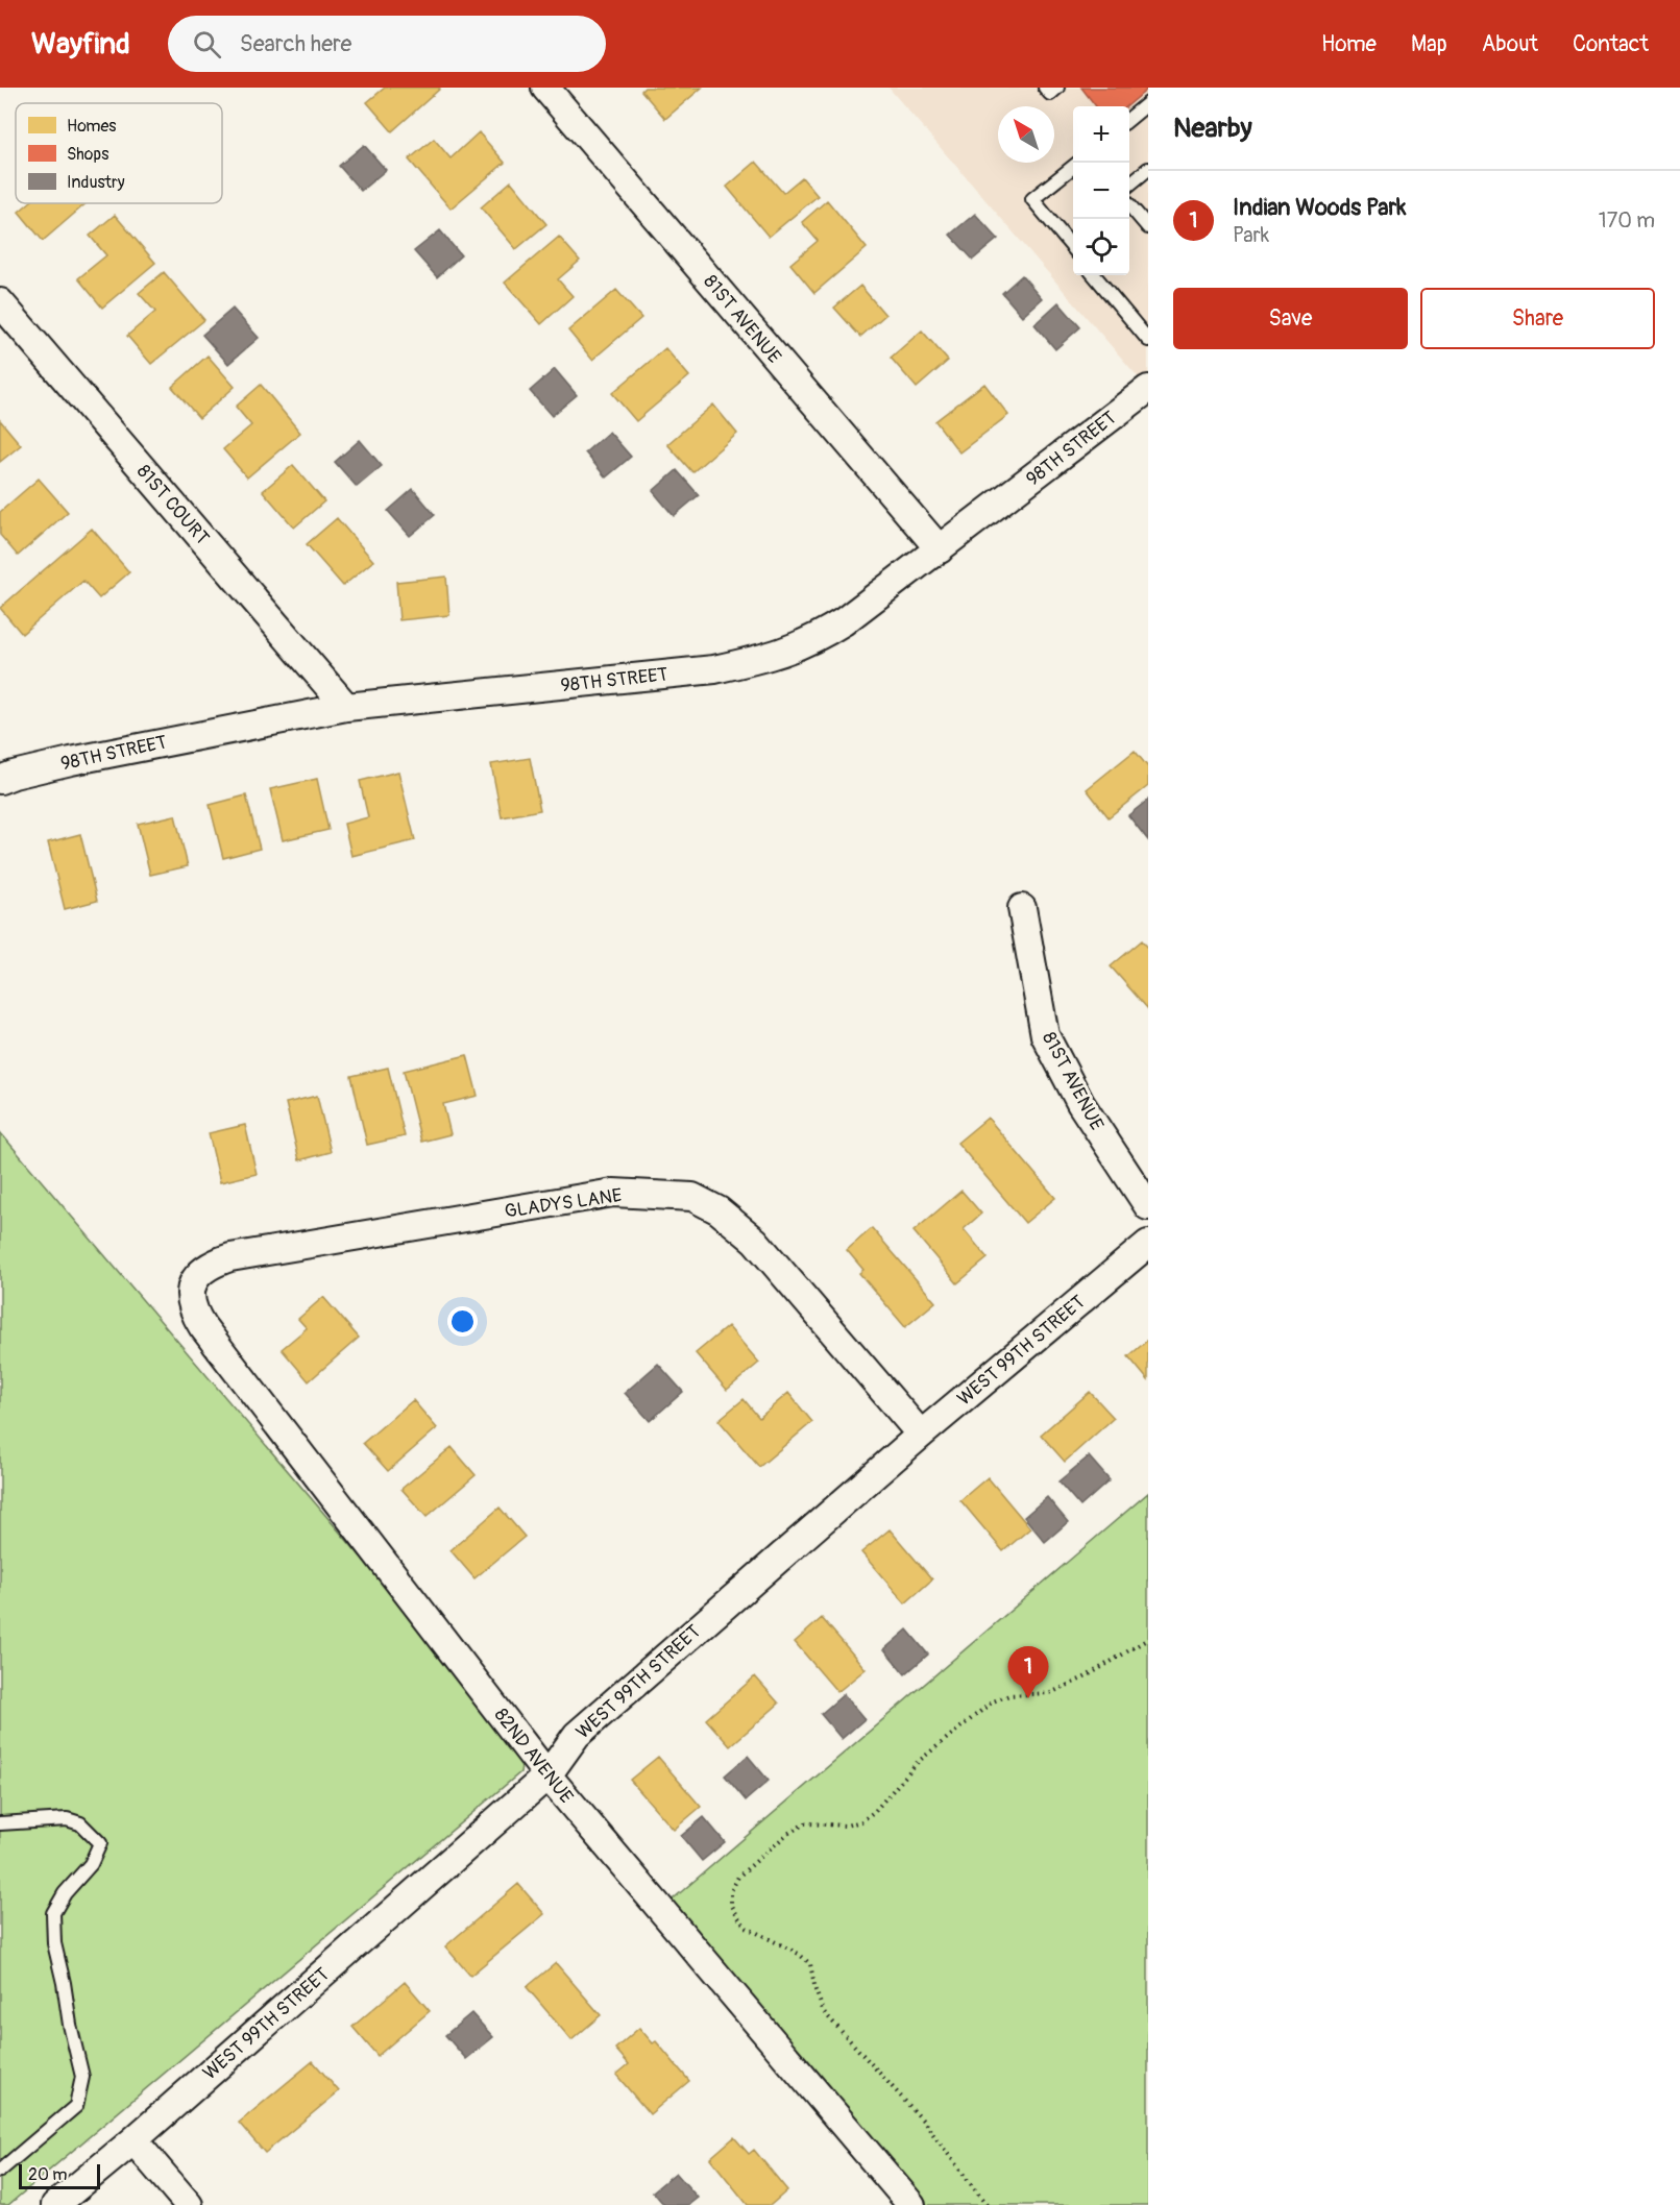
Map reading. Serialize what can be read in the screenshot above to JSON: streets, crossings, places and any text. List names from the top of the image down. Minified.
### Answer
{"streets":{"street":["81ST AVENUE","98TH STREET","81ST COURT","GLADYS LANE","WEST 99TH STREET","82ND AVENUE"]},"crossings":[["81ST AVENUE","98TH STREET"],["98TH STREET","81ST COURT"],["GLADYS LANE","WEST 99TH STREET"],["GLADYS LANE","82ND AVENUE"],["WEST 99TH STREET","82ND AVENUE"]],"legend":["Homes","Shops","Industry"],"scale_bar":"20 m","north":"top left","page":{"header":"Wayfind","search":"Search here","nav":["Home","Map","About","Contact"],"heading":"Nearby","map_buttons":["+","−"],"list":[{"mark":"1","name":"Indian Woods Park","note":"Park","value":"170 m"}],"buttons":["Save","Share"],"pins":"1","scale":"20 m"}}
